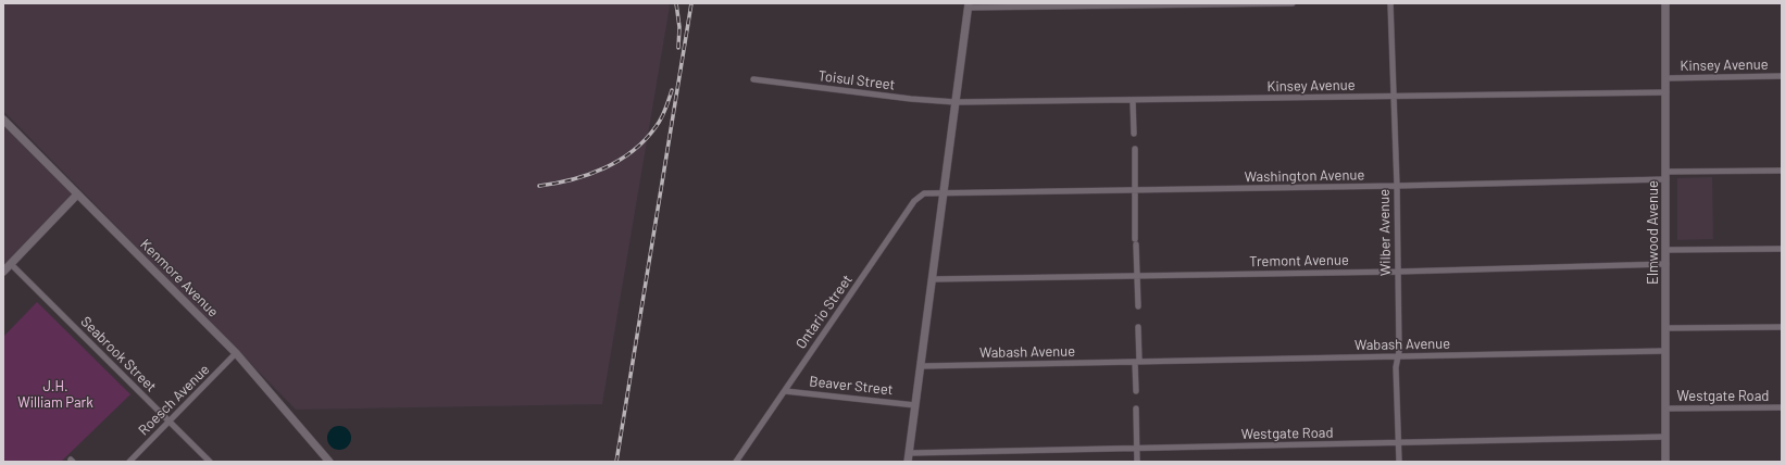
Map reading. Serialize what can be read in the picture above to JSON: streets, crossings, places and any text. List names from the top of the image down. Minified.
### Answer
{"streets":{"street":["Kinsey Avenue","Toisul Street","Washington Avenue","Wilber Avenue","Elmwood Avenue","Tremont Avenue","Kenmore Avenue","Ontario Street","Wabash Avenue","Seabrook Street","Beaver Street","Westgate Road","Roesch Avenue"]},"crossings":[["Kinsey Avenue","Toisul Street"],["Kinsey Avenue","Wilber Avenue"],["Kinsey Avenue","Elmwood Avenue"],["Washington Avenue","Wilber Avenue"],["Washington Avenue","Elmwood Avenue"],["Washington Avenue","Ontario Street"],["Wilber Avenue","Tremont Avenue"],["Wilber Avenue","Wabash Avenue"],["Wilber Avenue","Westgate Road"],["Elmwood Avenue","Tremont Avenue"],["Elmwood Avenue","Wabash Avenue"],["Elmwood Avenue","Westgate Road"],["Kenmore Avenue","Roesch Avenue"],["Ontario Street","Beaver Street"],["Seabrook Street","Roesch Avenue"]],"parks":["J.H. William Park"]}
